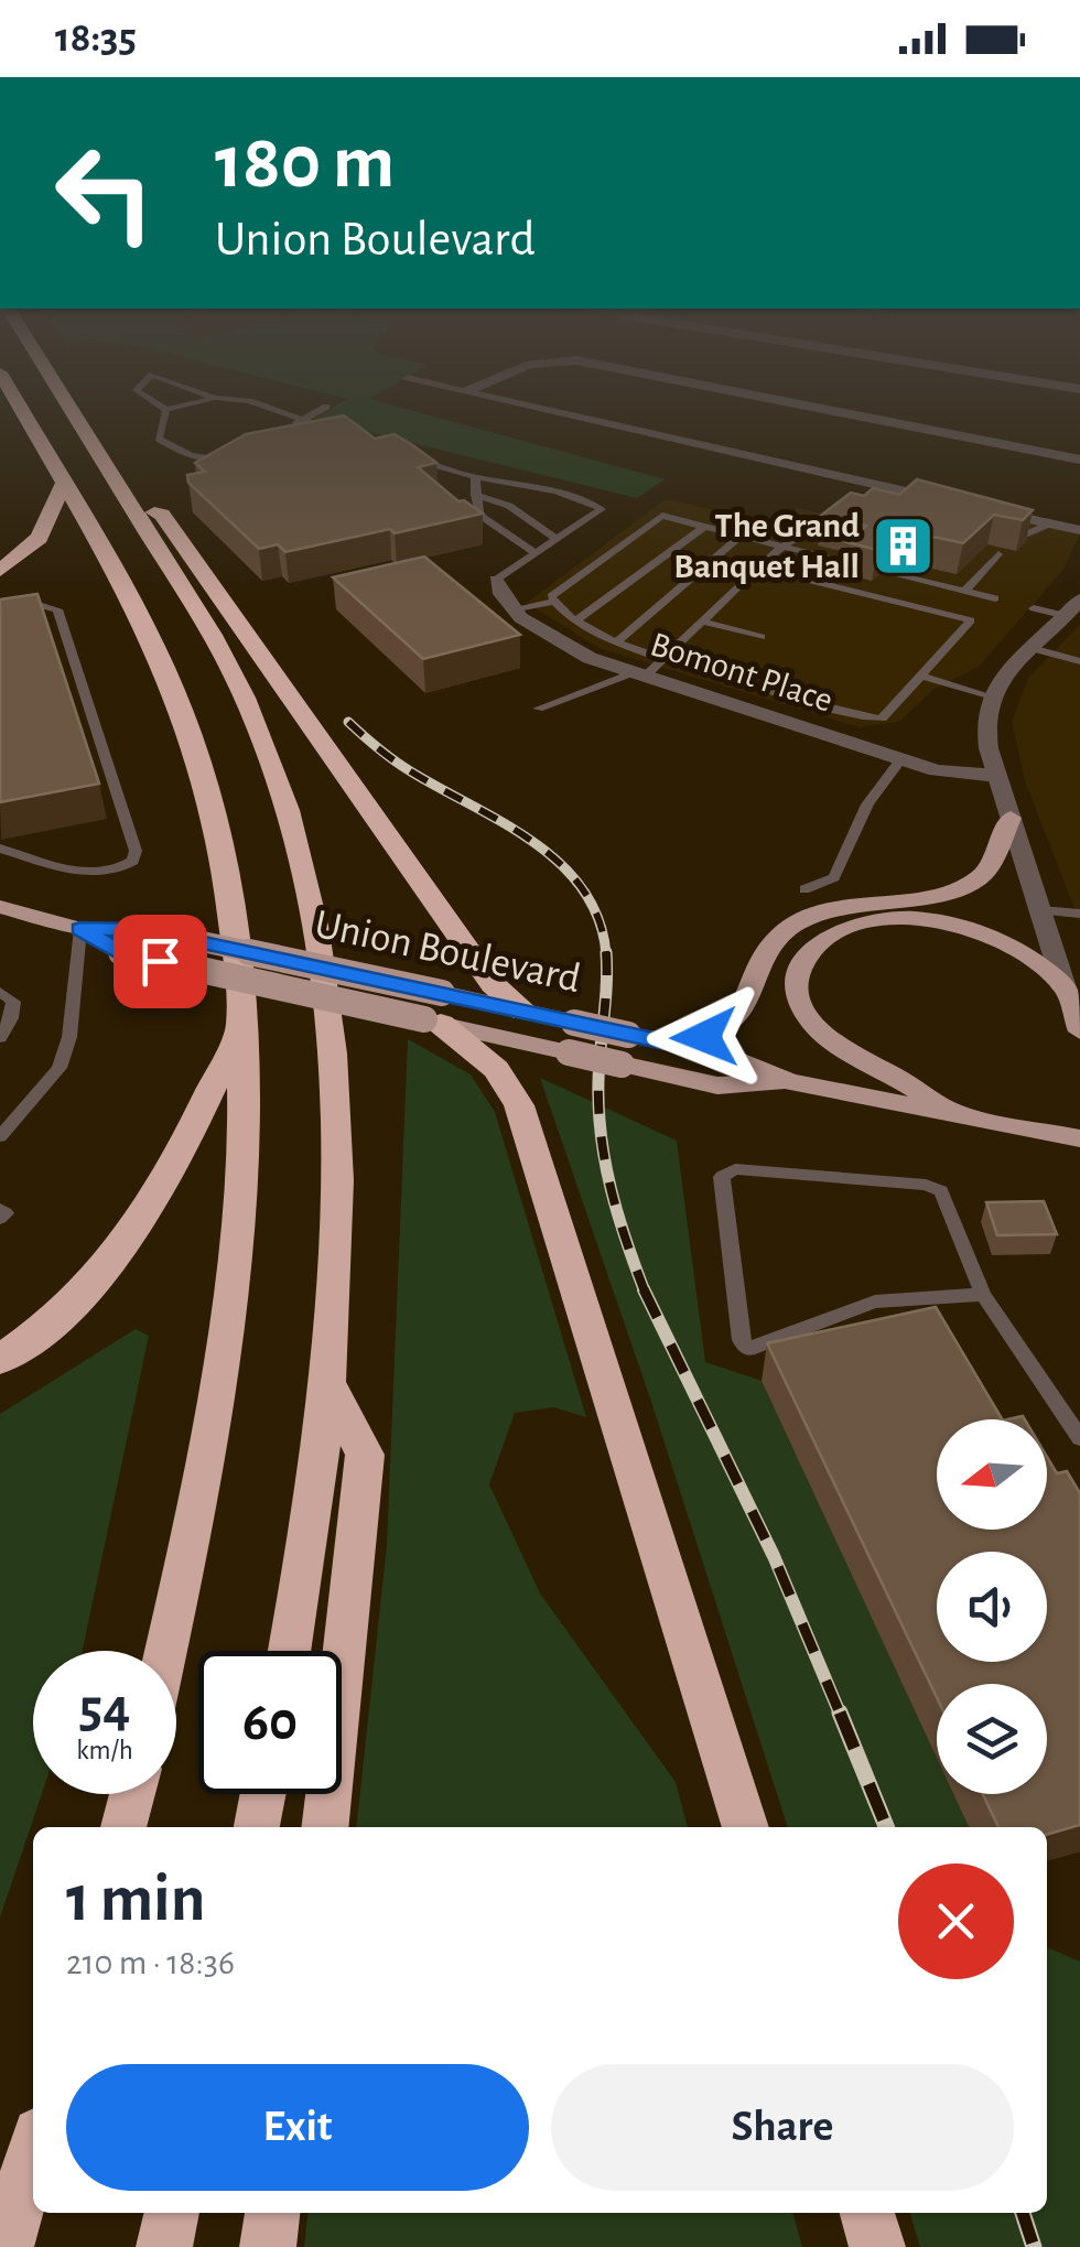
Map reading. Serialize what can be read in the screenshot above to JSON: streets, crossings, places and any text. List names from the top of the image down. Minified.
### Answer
{"streets":{"main road":["Union Boulevard"],"street":["Bomont Place"]},"places":{"building":["The Grand Banquet Hall"]},"north":"left","page":{"status":"18:35","turn":["180 m","Union Boulevard"],"speed":"54 km/h","limit":"60","heading":["1 min","210 m · 18:36"],"buttons":["Exit","Share"]}}
